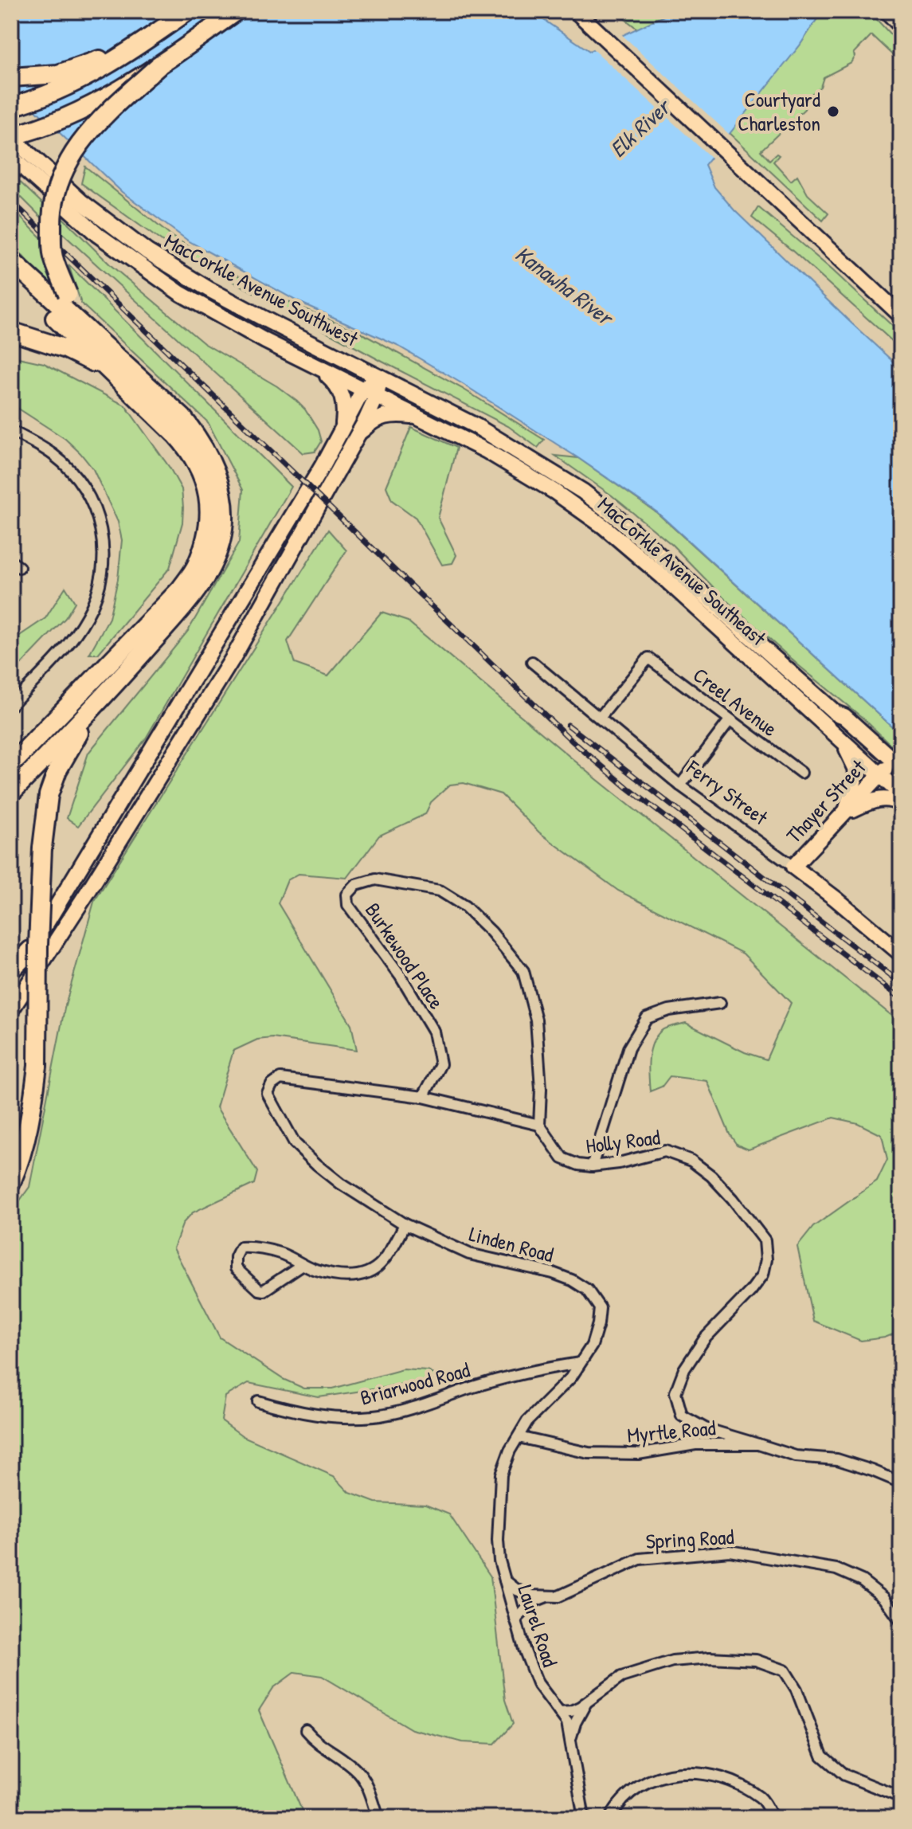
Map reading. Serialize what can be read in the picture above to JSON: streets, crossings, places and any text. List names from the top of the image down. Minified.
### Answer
{"streets":{"main road":["MacCorkle Avenue Southwest","MacCorkle Avenue Southeast","Ferry Street","Thayer Street"],"street":["Creel Avenue","Burkewood Place","Holly Road","Linden Road","Briarwood Road","Myrtle Road","Spring Road","Laurel Road"]},"crossings":[["MacCorkle Avenue Southwest","MacCorkle Avenue Southeast"],["MacCorkle Avenue Southeast","Thayer Street"],["Creel Avenue","Ferry Street"],["Ferry Street","Thayer Street"],["Burkewood Place","Holly Road"],["Burkewood Place","Linden Road"],["Holly Road","Myrtle Road"],["Linden Road","Briarwood Road"],["Linden Road","Myrtle Road"],["Linden Road","Laurel Road"],["Myrtle Road","Laurel Road"],["Spring Road","Laurel Road"]],"water":["Elk River","Kanawha River"],"places":["Courtyard Charleston"]}
